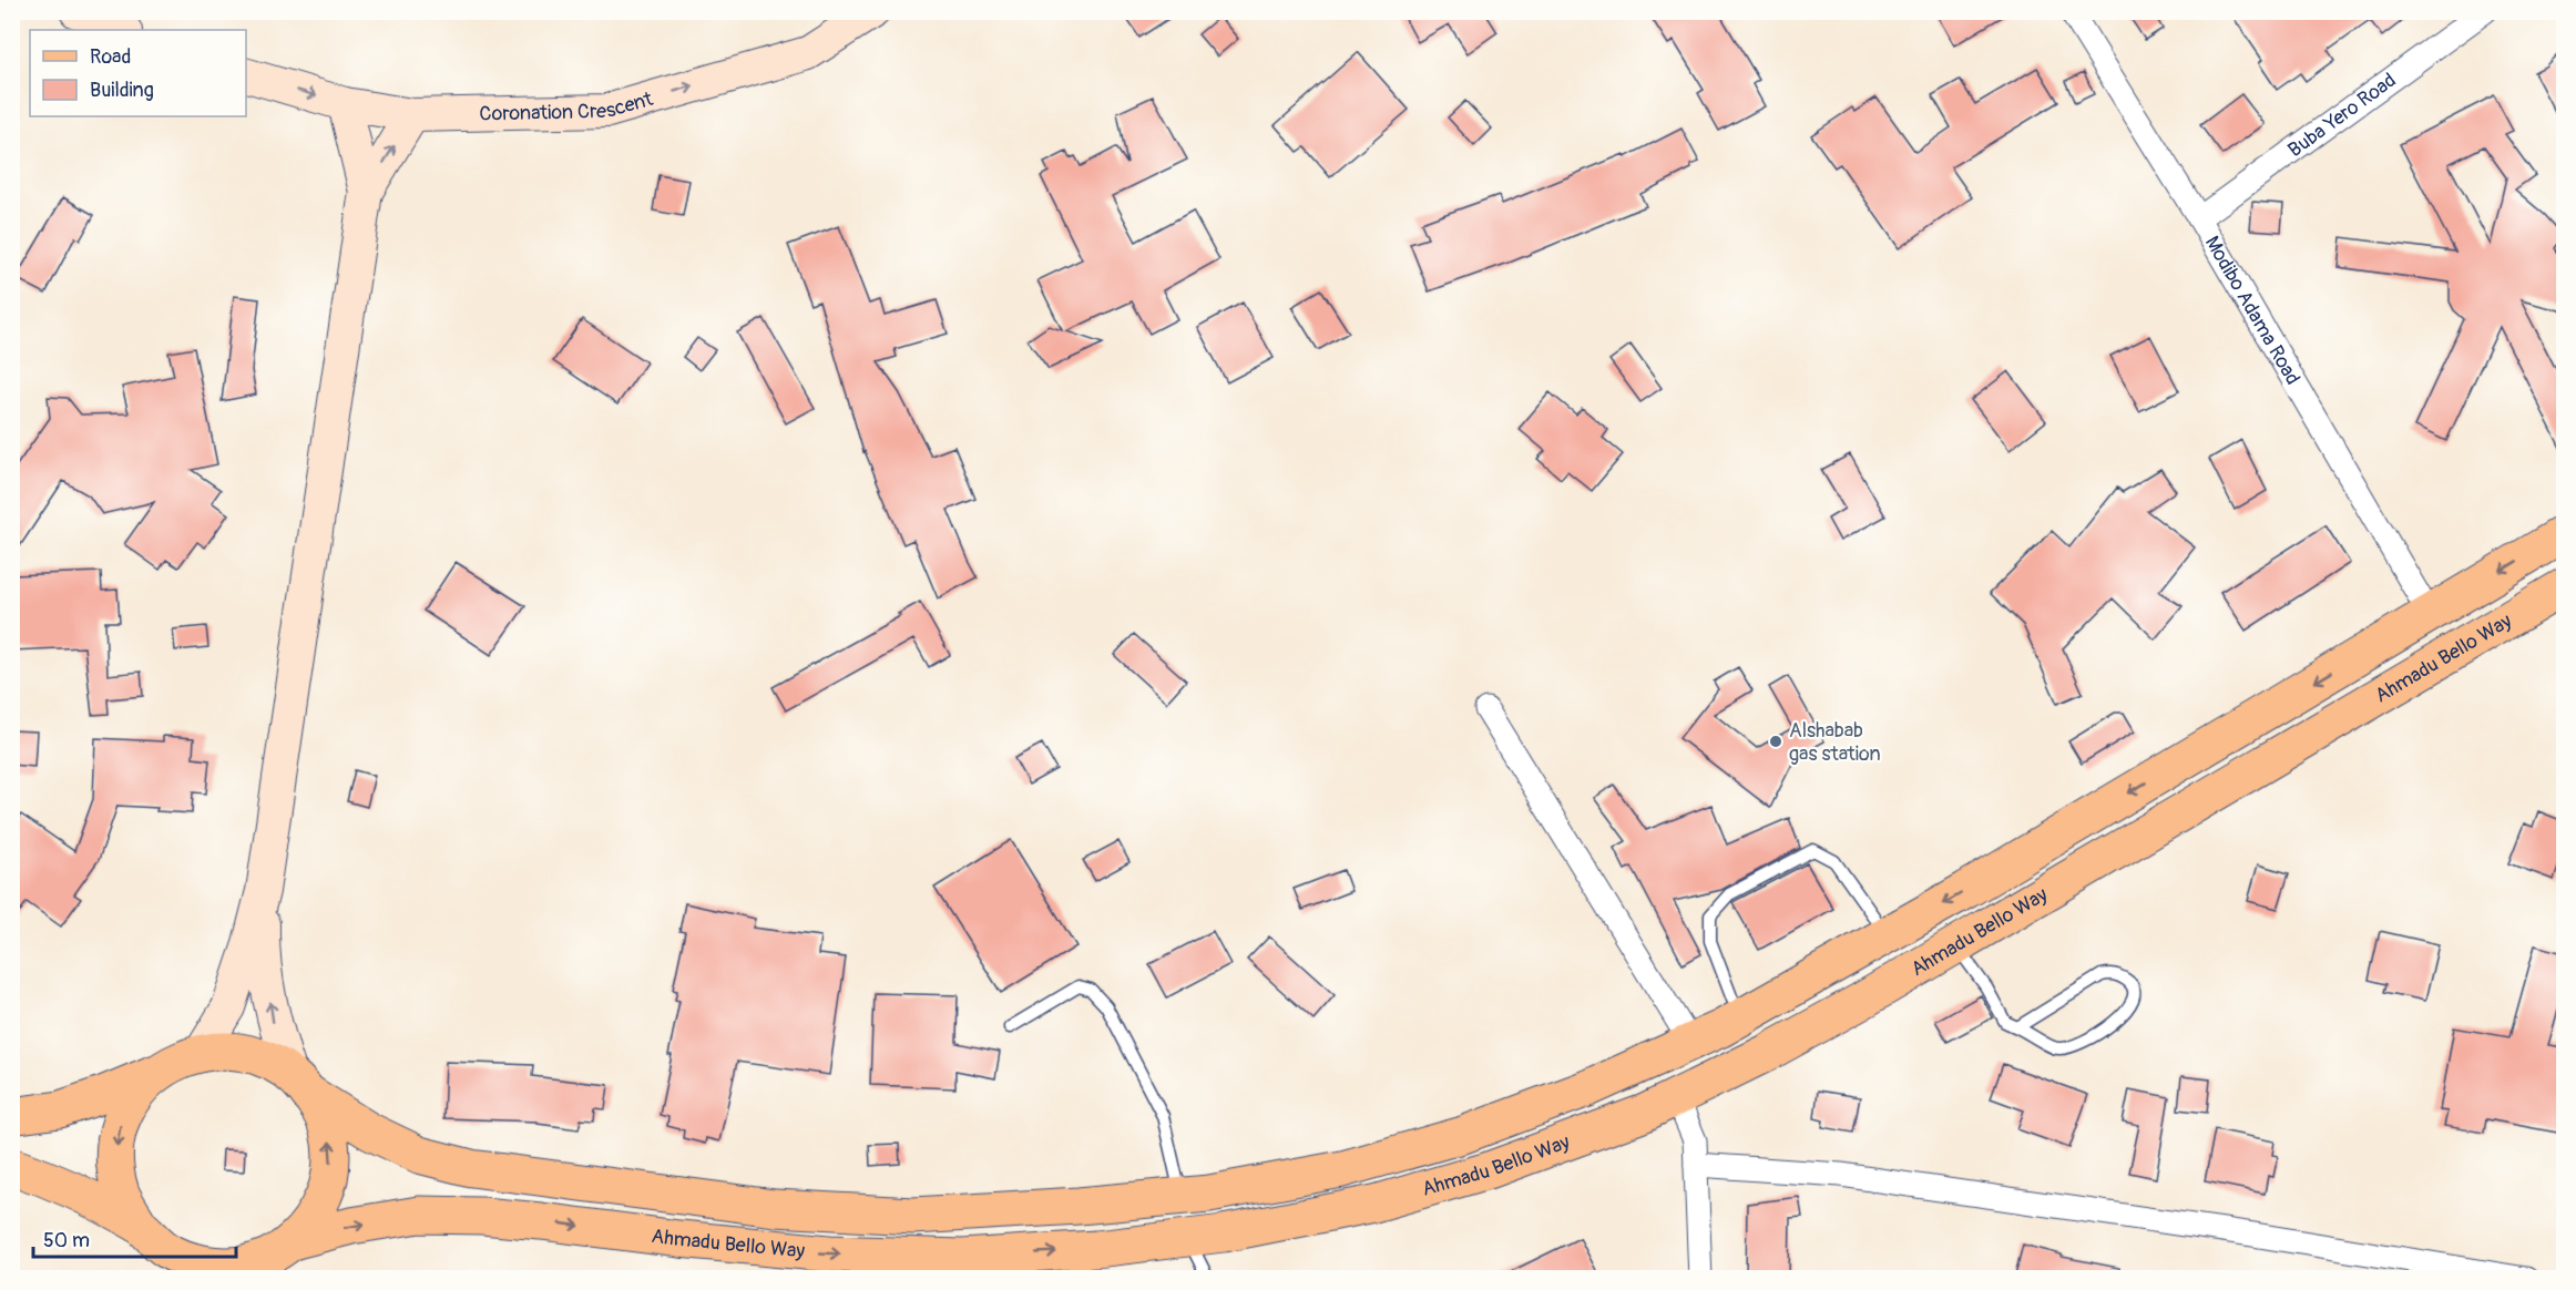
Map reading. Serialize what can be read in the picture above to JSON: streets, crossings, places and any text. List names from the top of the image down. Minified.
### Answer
{"streets":{"main road":["Coronation Crescent","Ahmadu Bello Way"],"street":["Buba Yero Road","Modibo Adama Road"]},"crossings":[["Buba Yero Road","Modibo Adama Road"],["Modibo Adama Road","Ahmadu Bello Way"]],"one_way":["Coronation Crescent"],"places":["Alshabab gas station"],"legend":["Road","Building"],"scale_bar":"50 m"}
